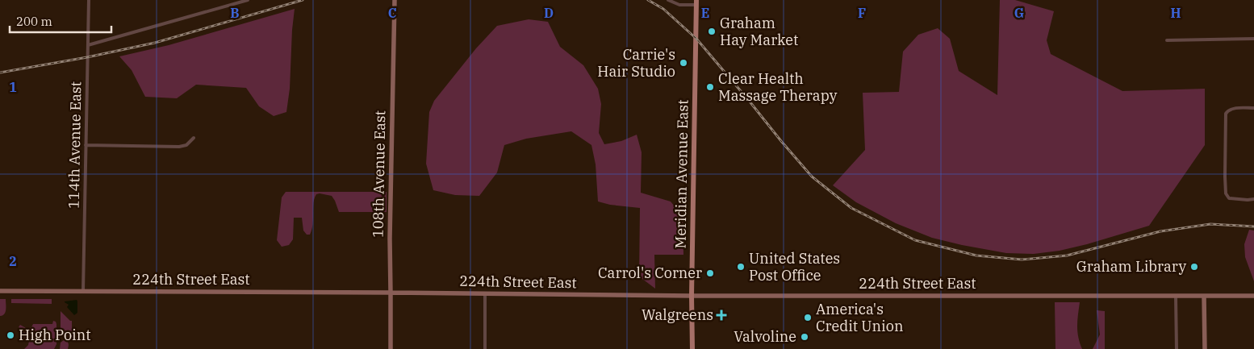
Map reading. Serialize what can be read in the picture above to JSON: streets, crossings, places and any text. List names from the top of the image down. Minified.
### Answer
{"streets":{"main road":["108th Avenue East","Meridian Avenue East","224th Street East"],"street":["114th Avenue East"]},"crossings":[["114th Avenue East","224th Street East"],["108th Avenue East","224th Street East"],["Meridian Avenue East","224th Street East"]],"places":{"other":["Graham Hay Market","Carrie's Hair Studio","Clear Health Massage Therapy","United States Post Office","Graham Library","Carrol's Corner","America's Credit Union","High Point","Valvoline"],"health":["Walgreens"]},"scale_bar":"200 m","grid":{"columns":["B","C","D","E","F","G","H"],"rows":["1","2"]}}
